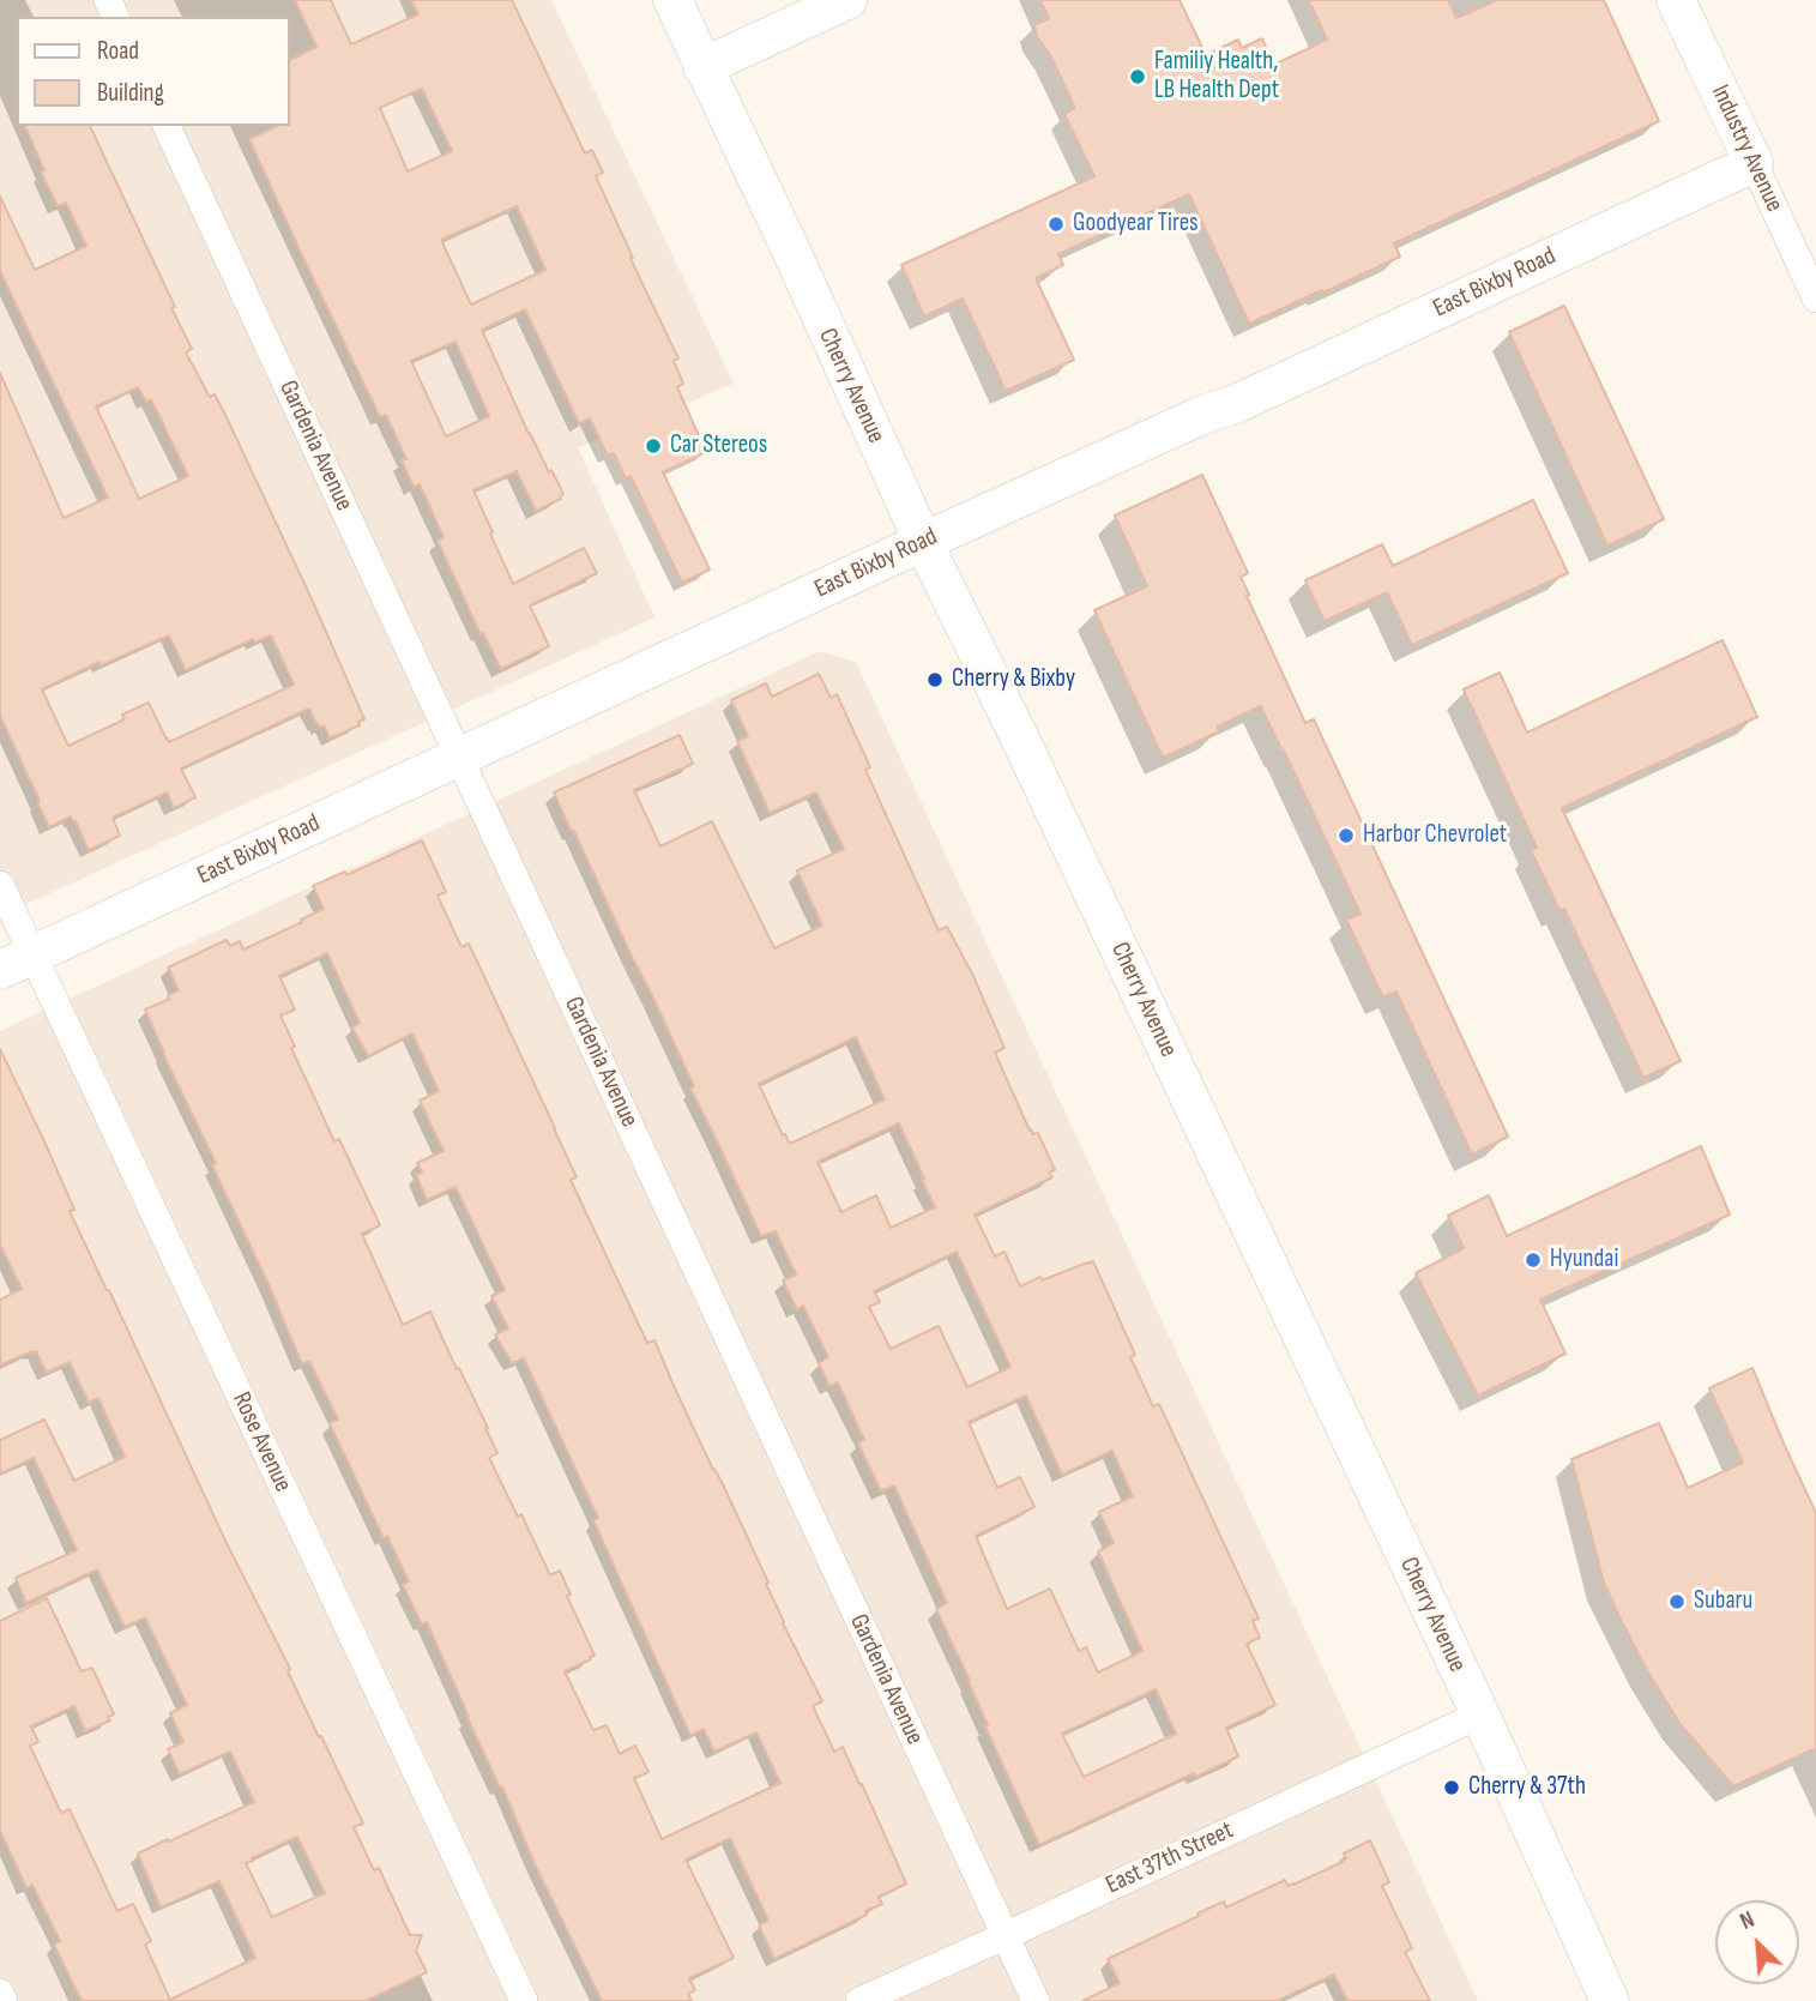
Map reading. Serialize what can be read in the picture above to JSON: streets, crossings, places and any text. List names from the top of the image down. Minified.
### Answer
{"streets":{"street":["Industry Avenue","East Bixby Road","Cherry Avenue","Gardenia Avenue","Rose Avenue","East 37th Street"]},"crossings":[["Industry Avenue","East Bixby Road"],["East Bixby Road","Cherry Avenue"],["East Bixby Road","Gardenia Avenue"],["East Bixby Road","Rose Avenue"],["Cherry Avenue","East 37th Street"],["Gardenia Avenue","East 37th Street"]],"places":["Familiy Health, LB Health Dept","Goodyear Tires","Car Stereos","Cherry & Bixby","Harbor Chevrolet","Hyundai","Subaru","Cherry & 37th"],"legend":["Road","Building"],"north":"top left"}
